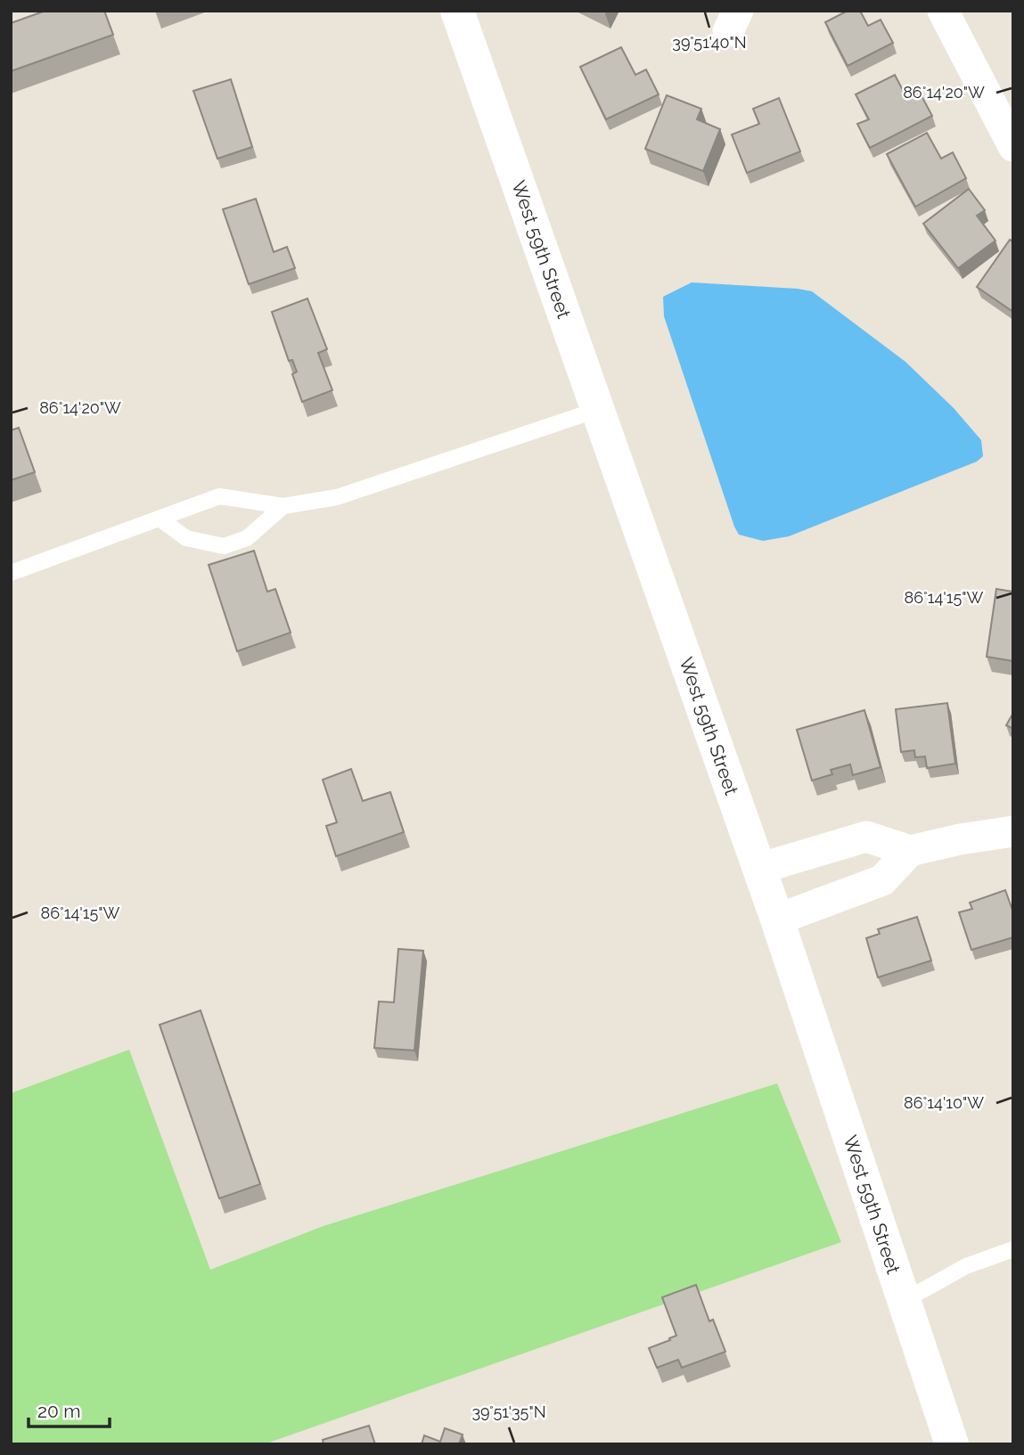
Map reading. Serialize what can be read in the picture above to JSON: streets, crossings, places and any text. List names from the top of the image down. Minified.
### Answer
{"streets":{"street":["West 59th Street"]},"scale_bar":"20 m","coordinates":["39°51'40\"N","86°14'20\"W","86°14'15\"W","86°14'10\"W","39°51'35\"N"]}
